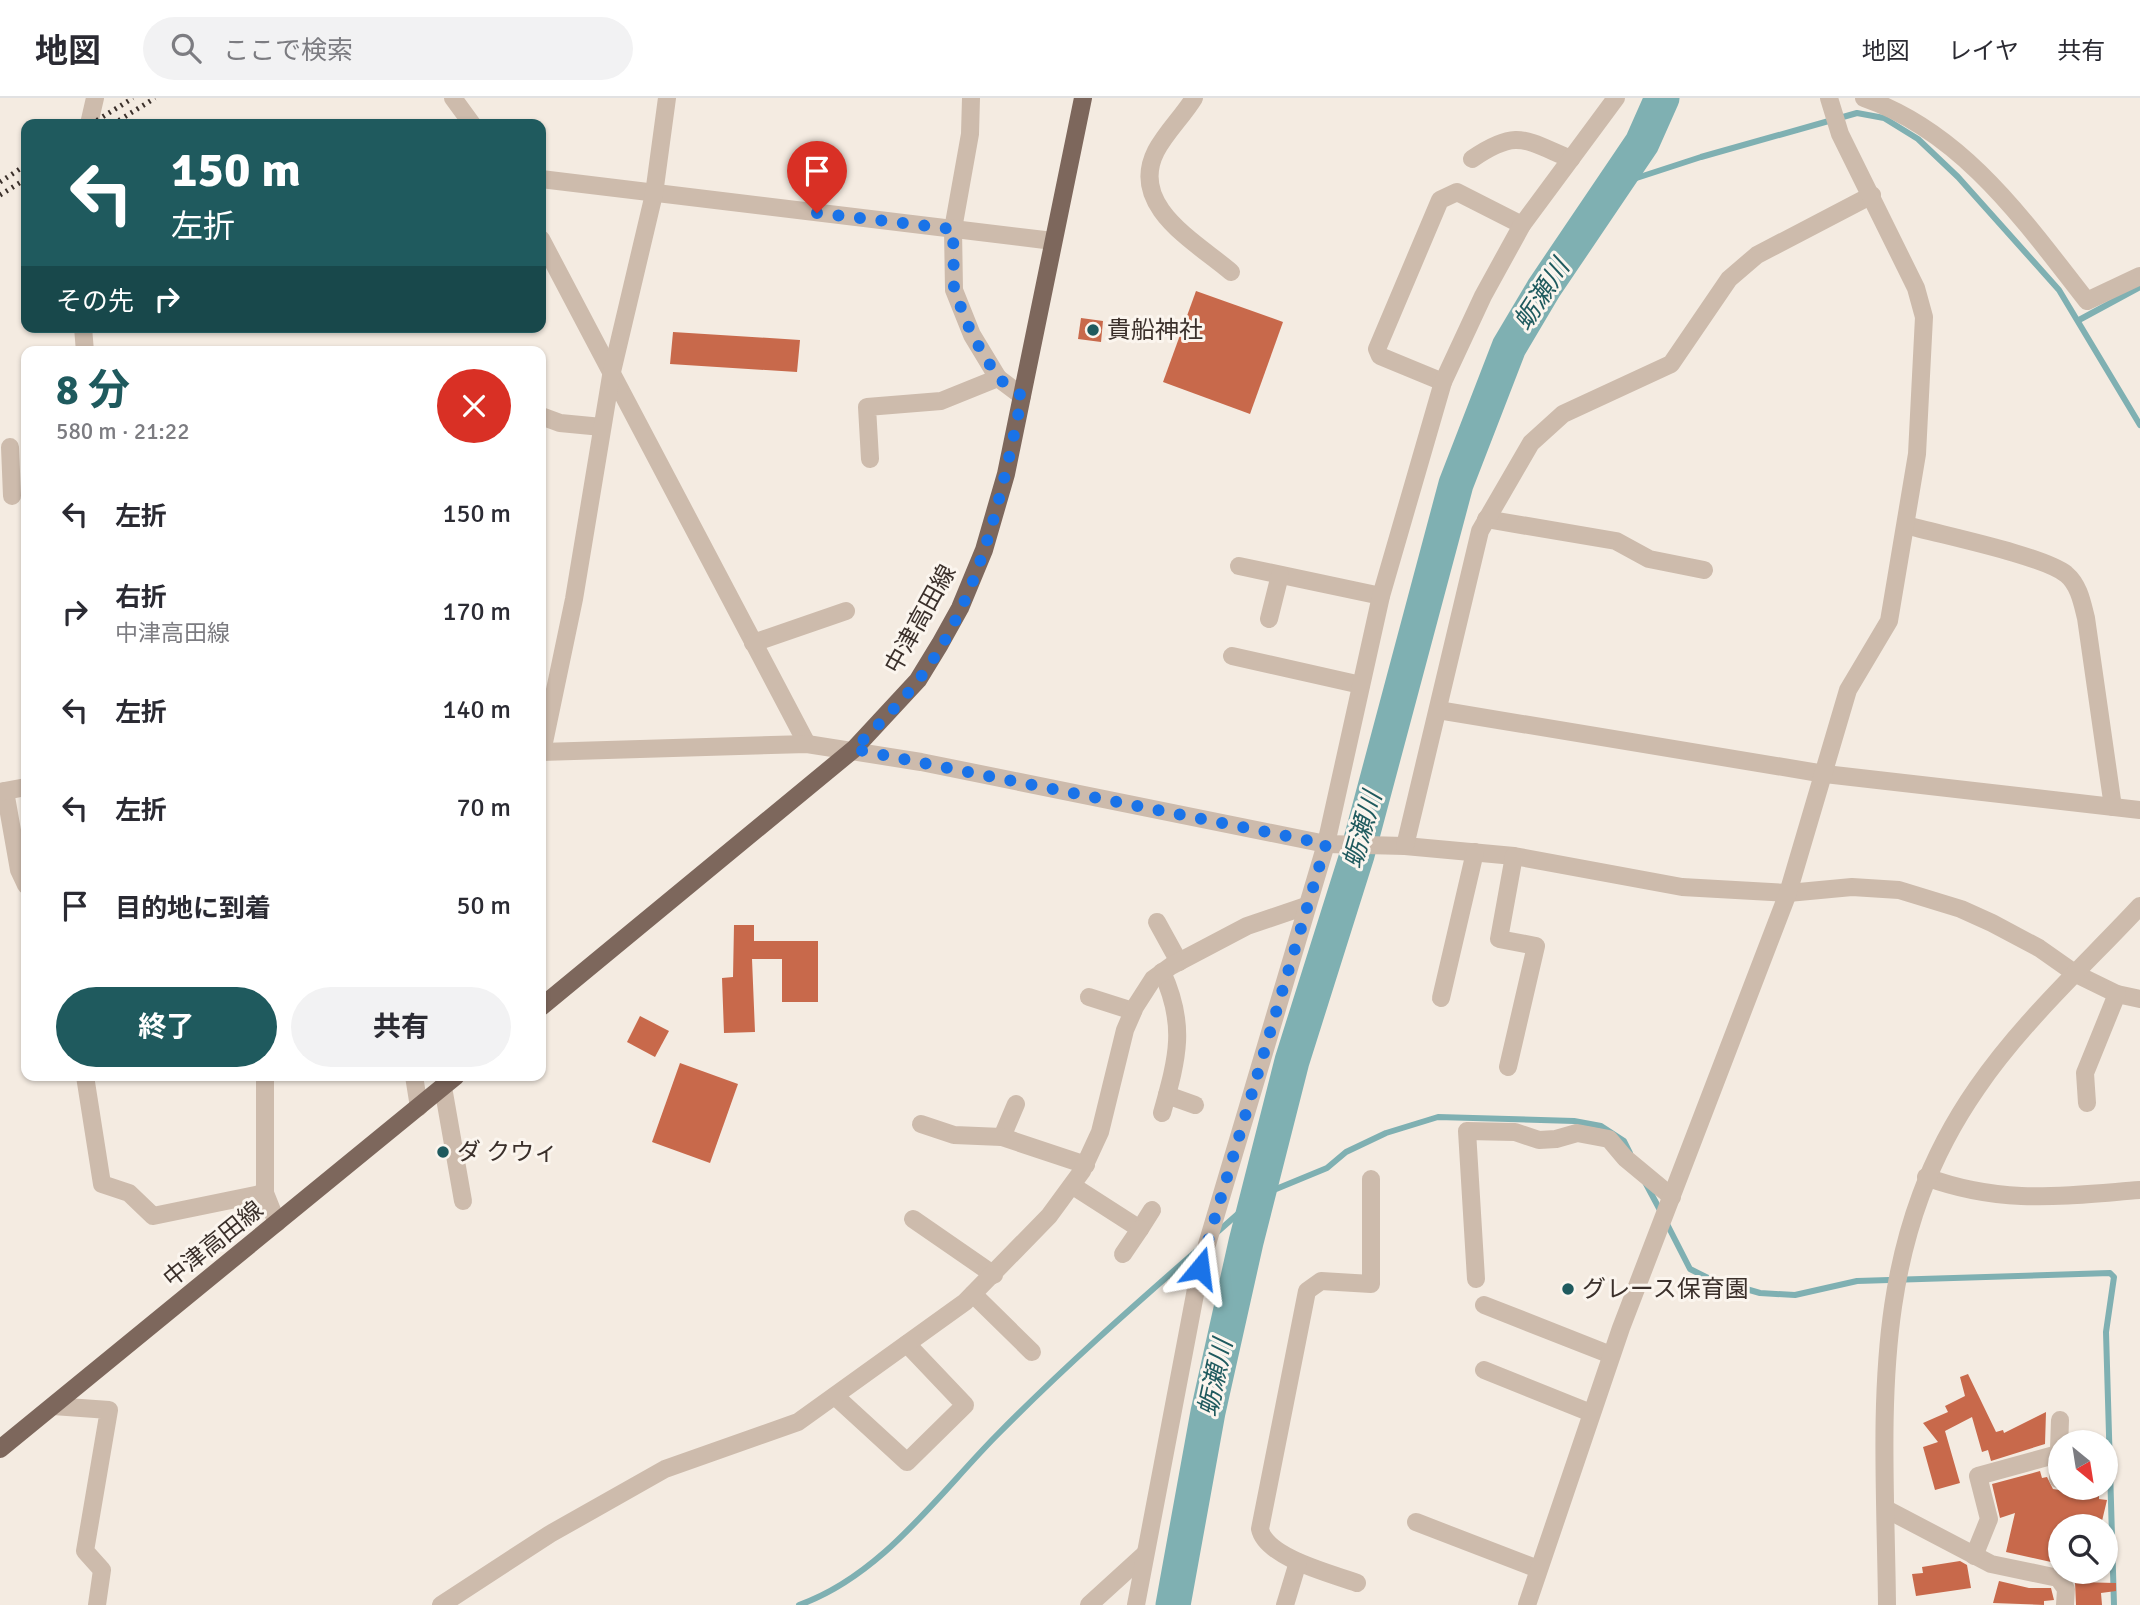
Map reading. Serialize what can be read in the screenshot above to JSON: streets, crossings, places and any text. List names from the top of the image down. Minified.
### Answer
{"streets":{"main road":["中津高田線"]},"water":["蛎瀬川"],"places":["貴船神社","ダ クウィ","グレース保育園"],"north":"bottom right","page":{"header":"地図","search":"ここで検索","nav":["地図","レイヤ","共有"],"turn":["150 m","左折"],"then":"その先","heading":["8 分","580 m · 21:22"],"list":[{"name":"左折","value":"150 m"},{"name":"右折","note":"中津高田線","value":"170 m"},{"name":"左折","value":"140 m"},{"name":"左折","value":"70 m"},{"name":"目的地に到着","value":"50 m"}],"buttons":["終了","共有"]}}
